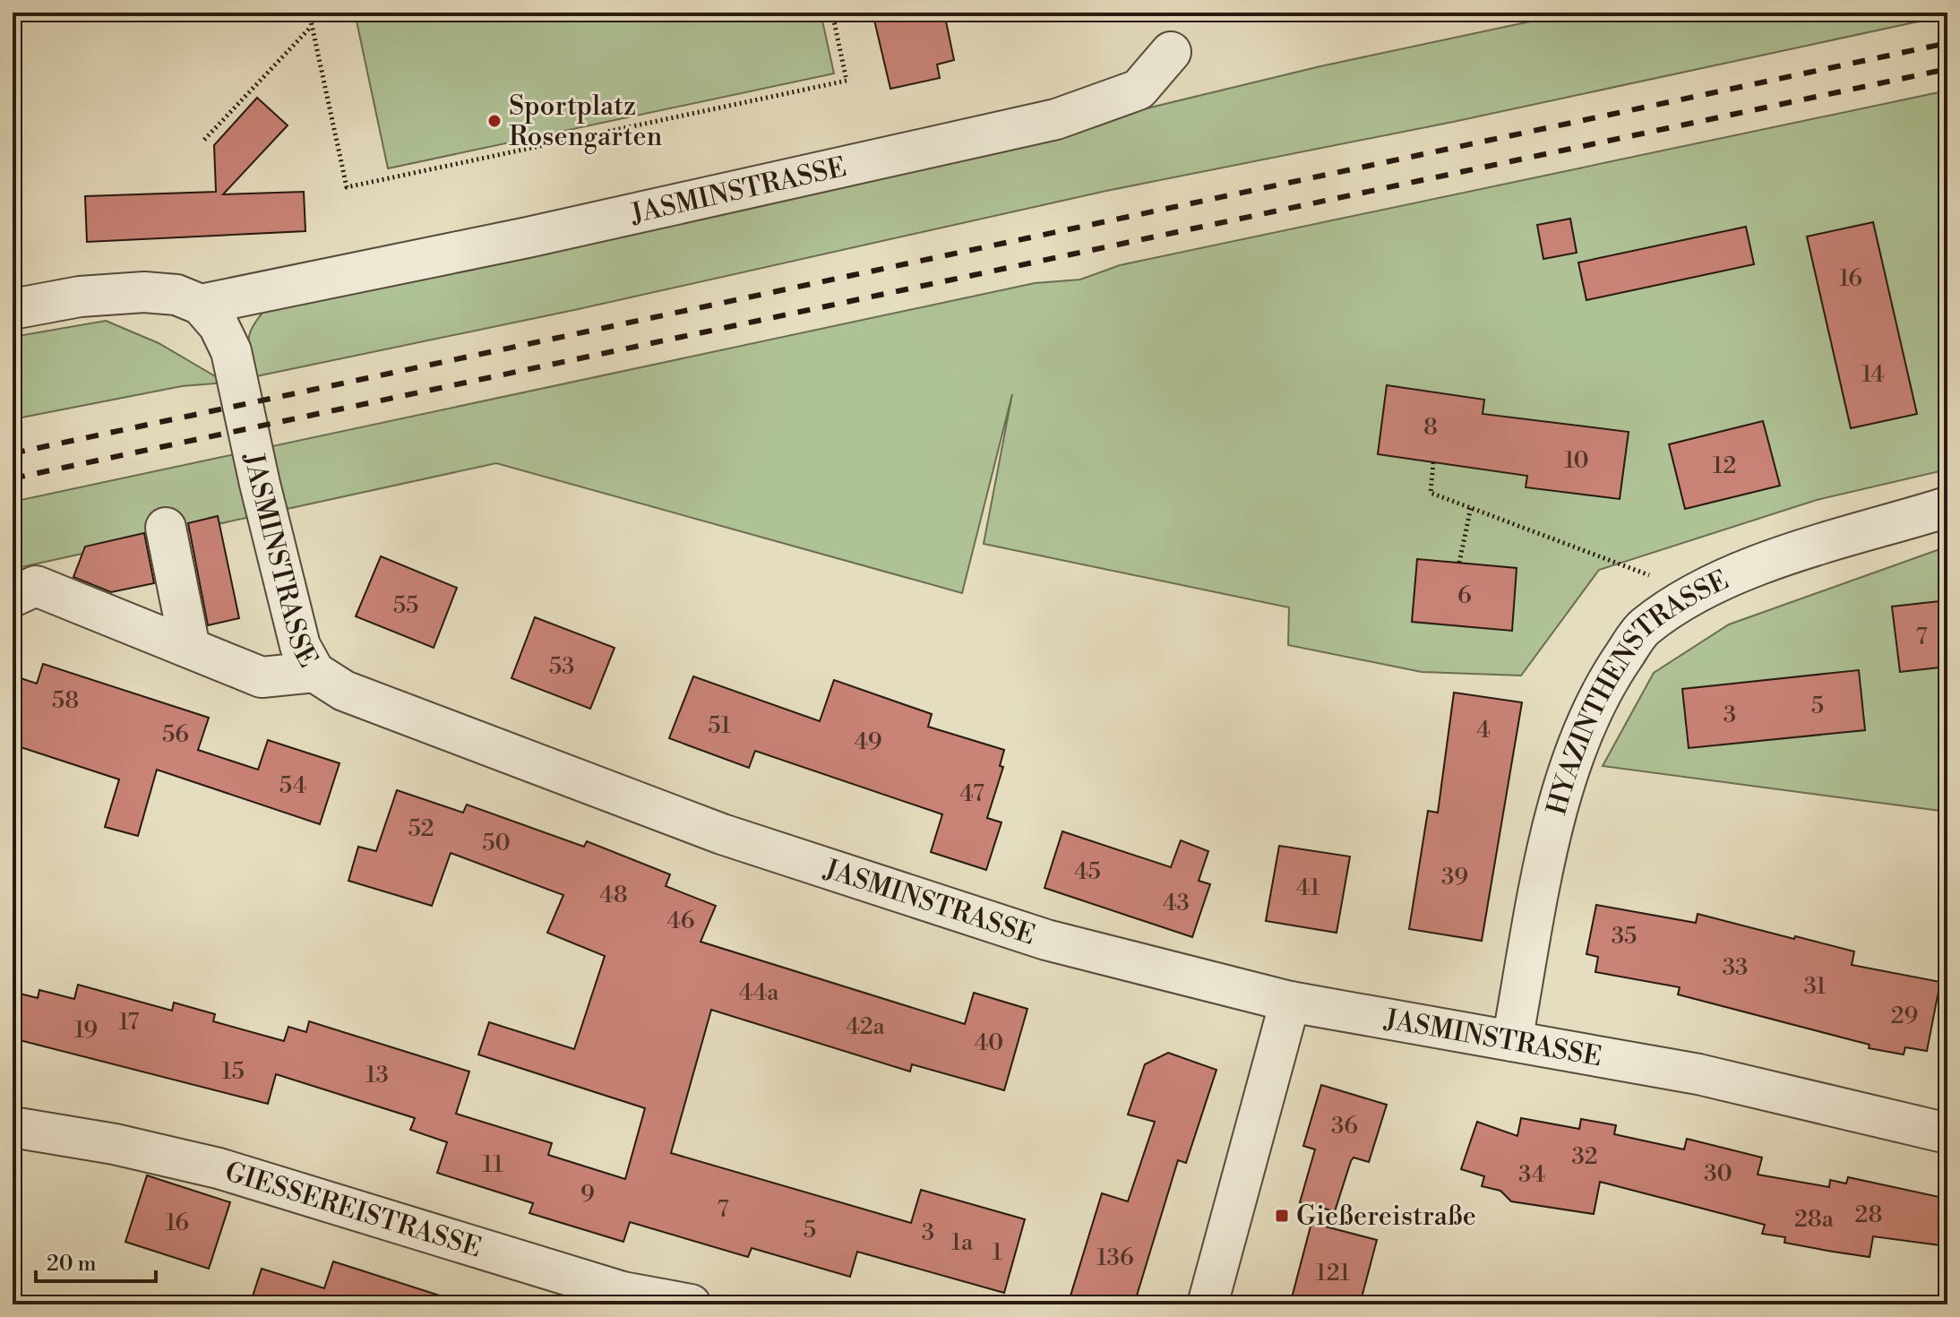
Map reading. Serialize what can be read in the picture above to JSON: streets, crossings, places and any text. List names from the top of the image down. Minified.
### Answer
{"streets":{"street":["JASMINSTRASSE","HYAZINTHENSTRASSE","GIESSEREISTRASSE"]},"crossings":[["JASMINSTRASSE","HYAZINTHENSTRASSE"]],"places":{"other":["Sportplatz Rosengarten"],"transit":["Gießereistraße"]},"house_numbers":["16","14","8","10","12","6","55","7","53","58","5","3","51","4","56","49","54","47","52","50","45","39","41","48","43","46","35","33","31","44a","29","17","42a","19","40","15","13","36","32","11","30","34","9","7","28","28a","16","5","3","1a","1","136","121"],"scale_bar":"20 m"}
